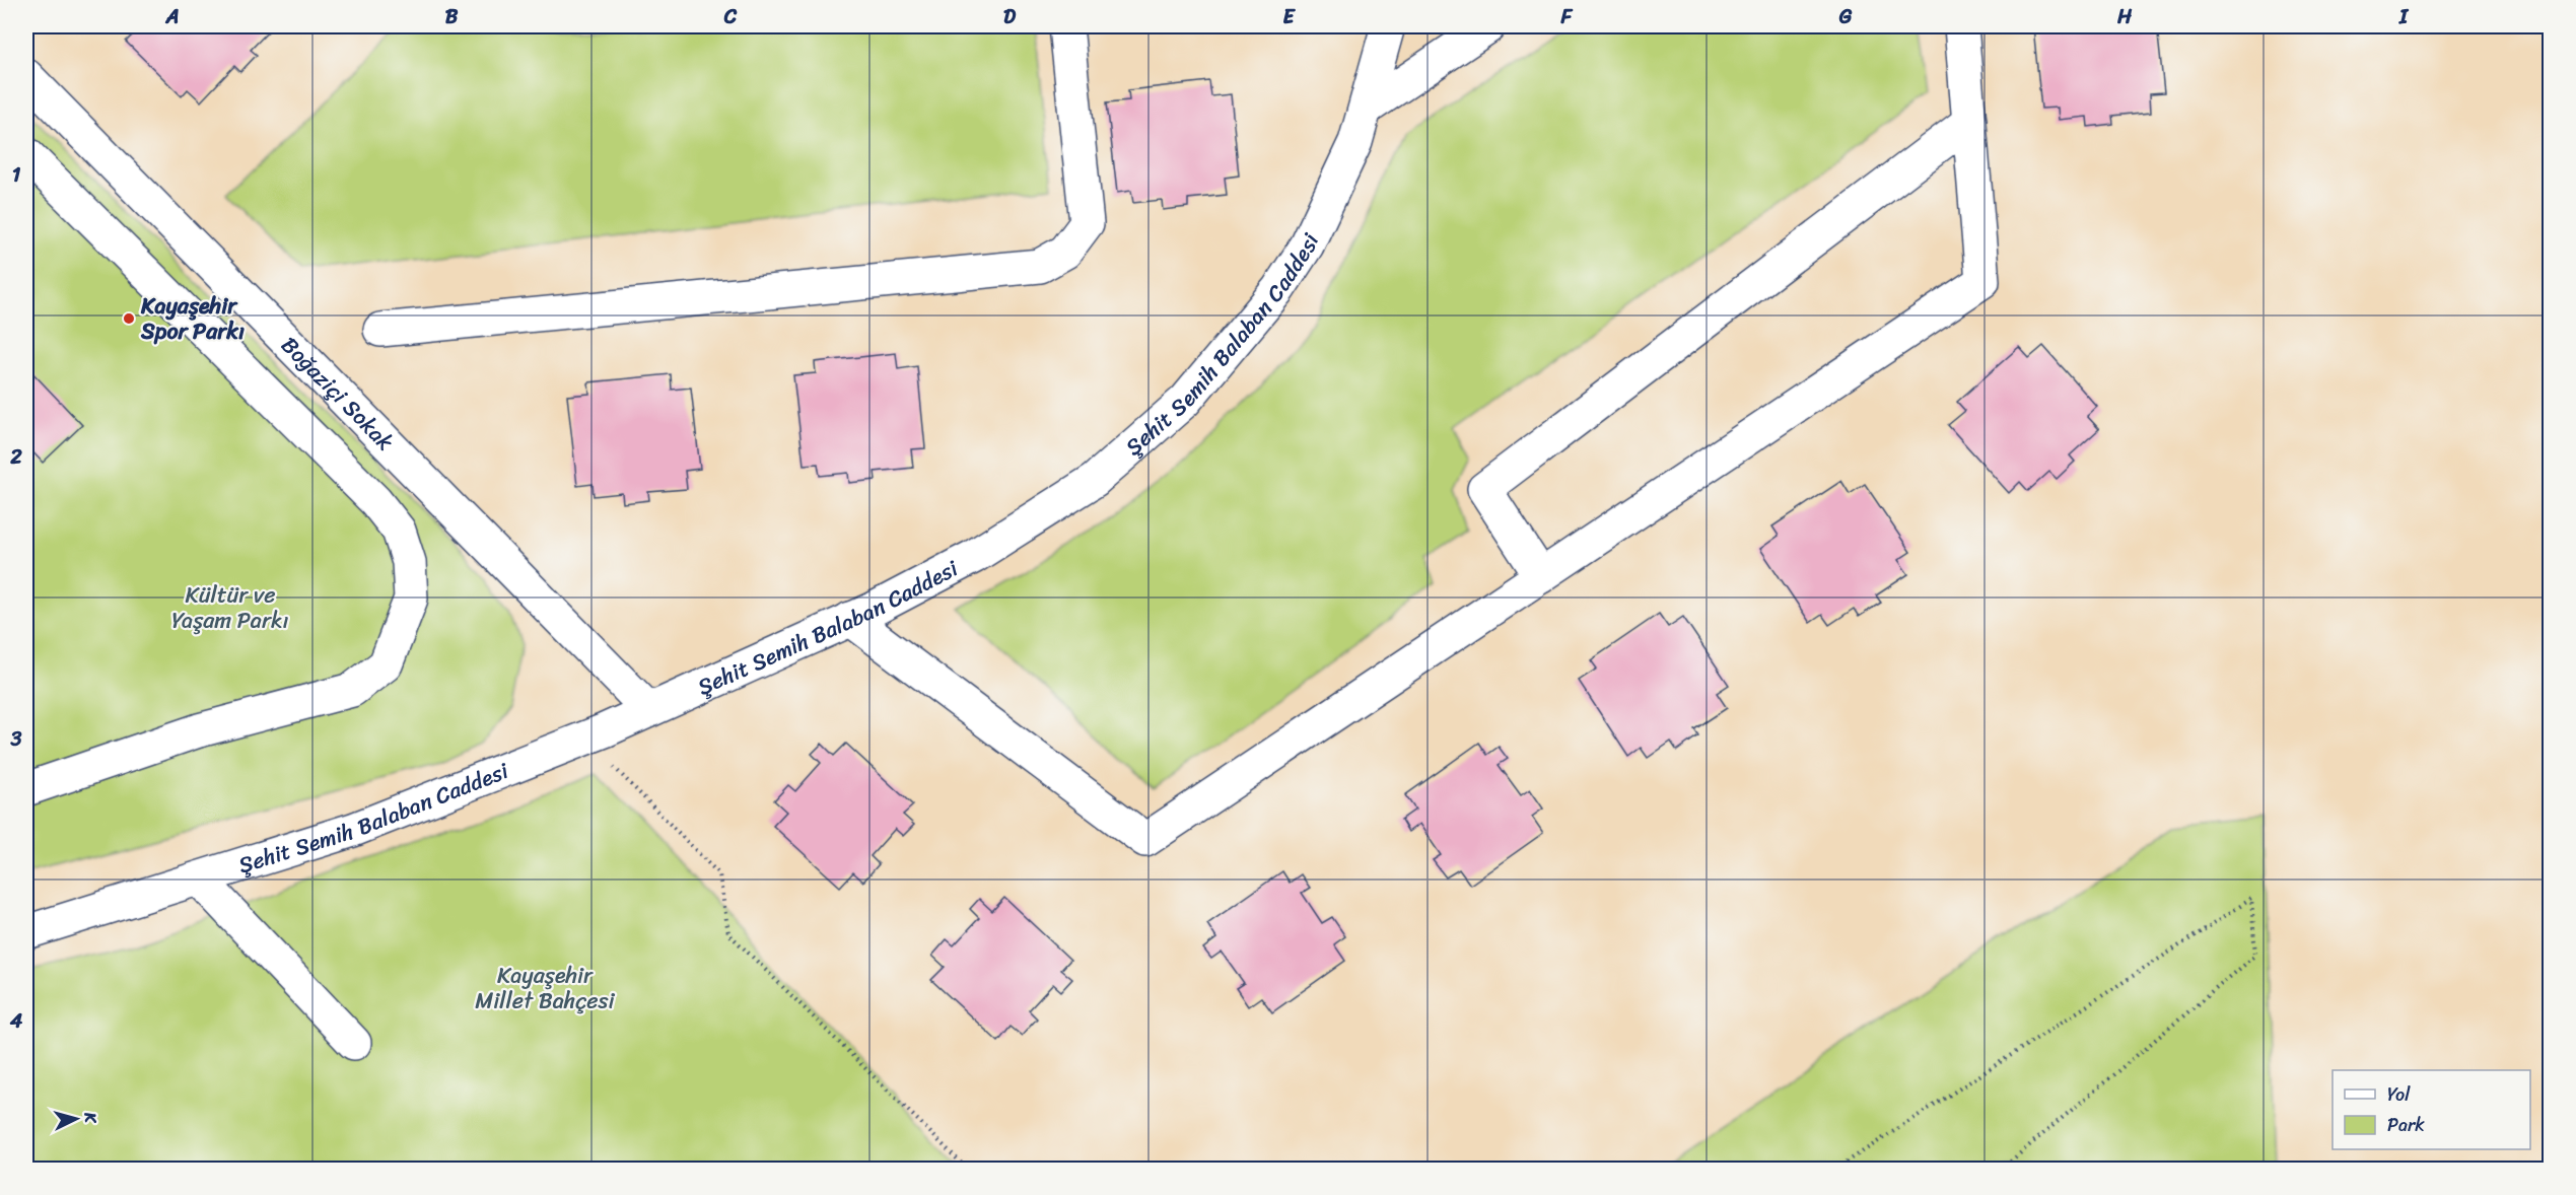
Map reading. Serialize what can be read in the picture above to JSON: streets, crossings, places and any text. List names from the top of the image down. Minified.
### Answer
{"streets":{"street":["Şehit Semih Balaban Caddesi","Boğaziçi Sokak"]},"crossings":[["Şehit Semih Balaban Caddesi","Boğaziçi Sokak"]],"parks":["Kültür ve Yaşam Parkı","Kayaşehir Millet Bahçesi"],"places":["Kayaşehir Spor Parkı"],"legend":["Yol","Park"],"north":"right","grid":{"columns":["A","B","C","D","E","F","G","H","I"],"rows":["1","2","3","4"]}}
